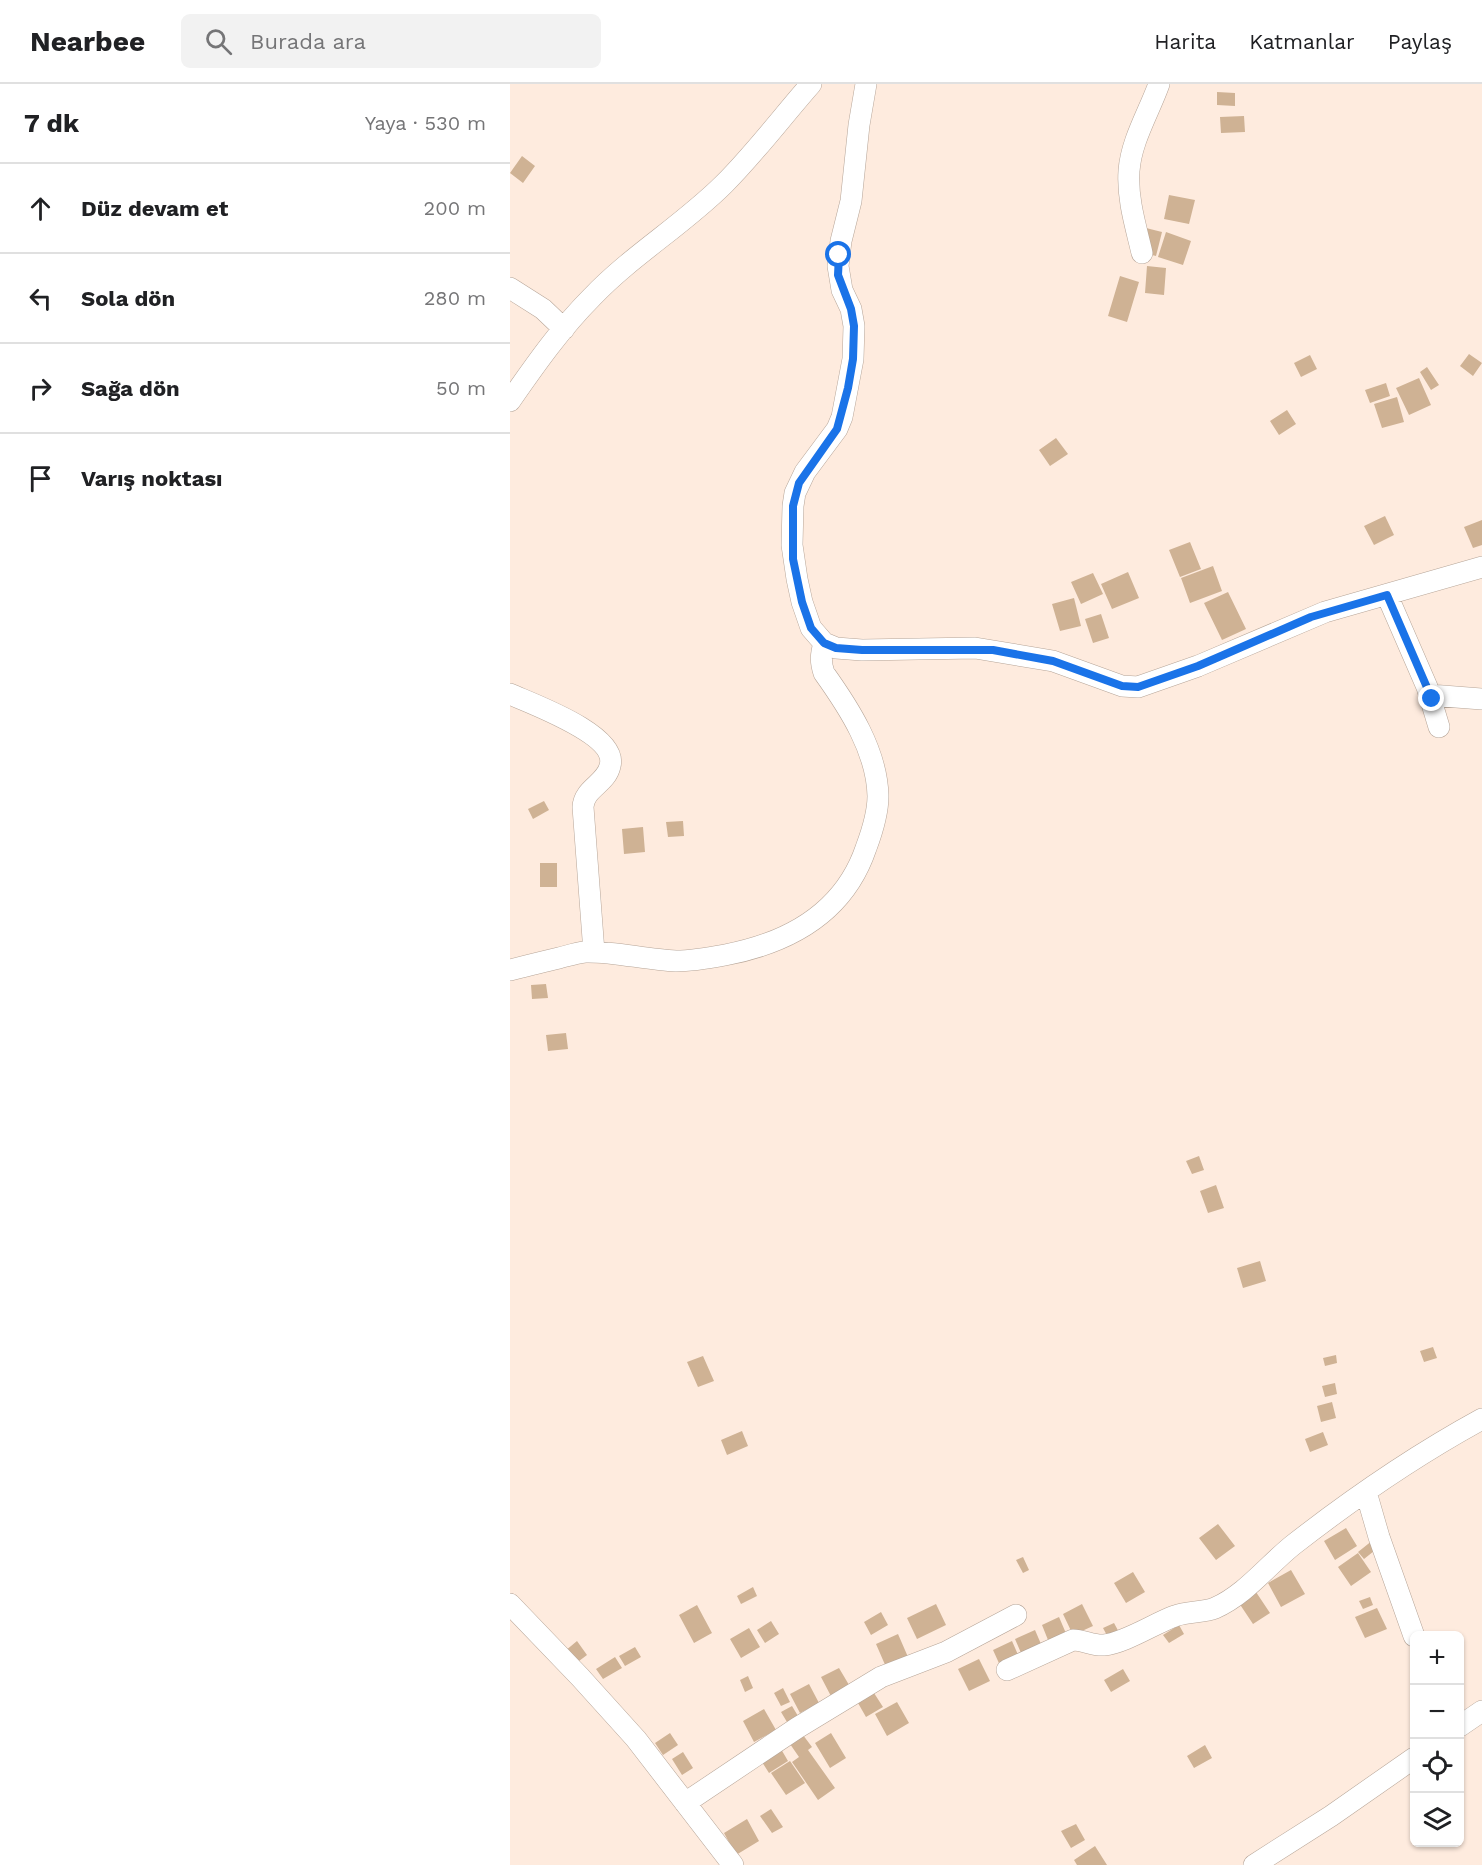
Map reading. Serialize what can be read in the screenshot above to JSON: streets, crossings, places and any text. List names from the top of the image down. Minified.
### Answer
{"page":{"header":"Nearbee","search":"Burada ara","nav":["Harita","Katmanlar","Paylaş"],"heading":["7 dk","Yaya · 530 m"],"list":[["Düz devam et","200 m"],["Sola dön","280 m"],["Sağa dön","50 m"],"Varış noktası"],"map_buttons":["+","−"]}}
